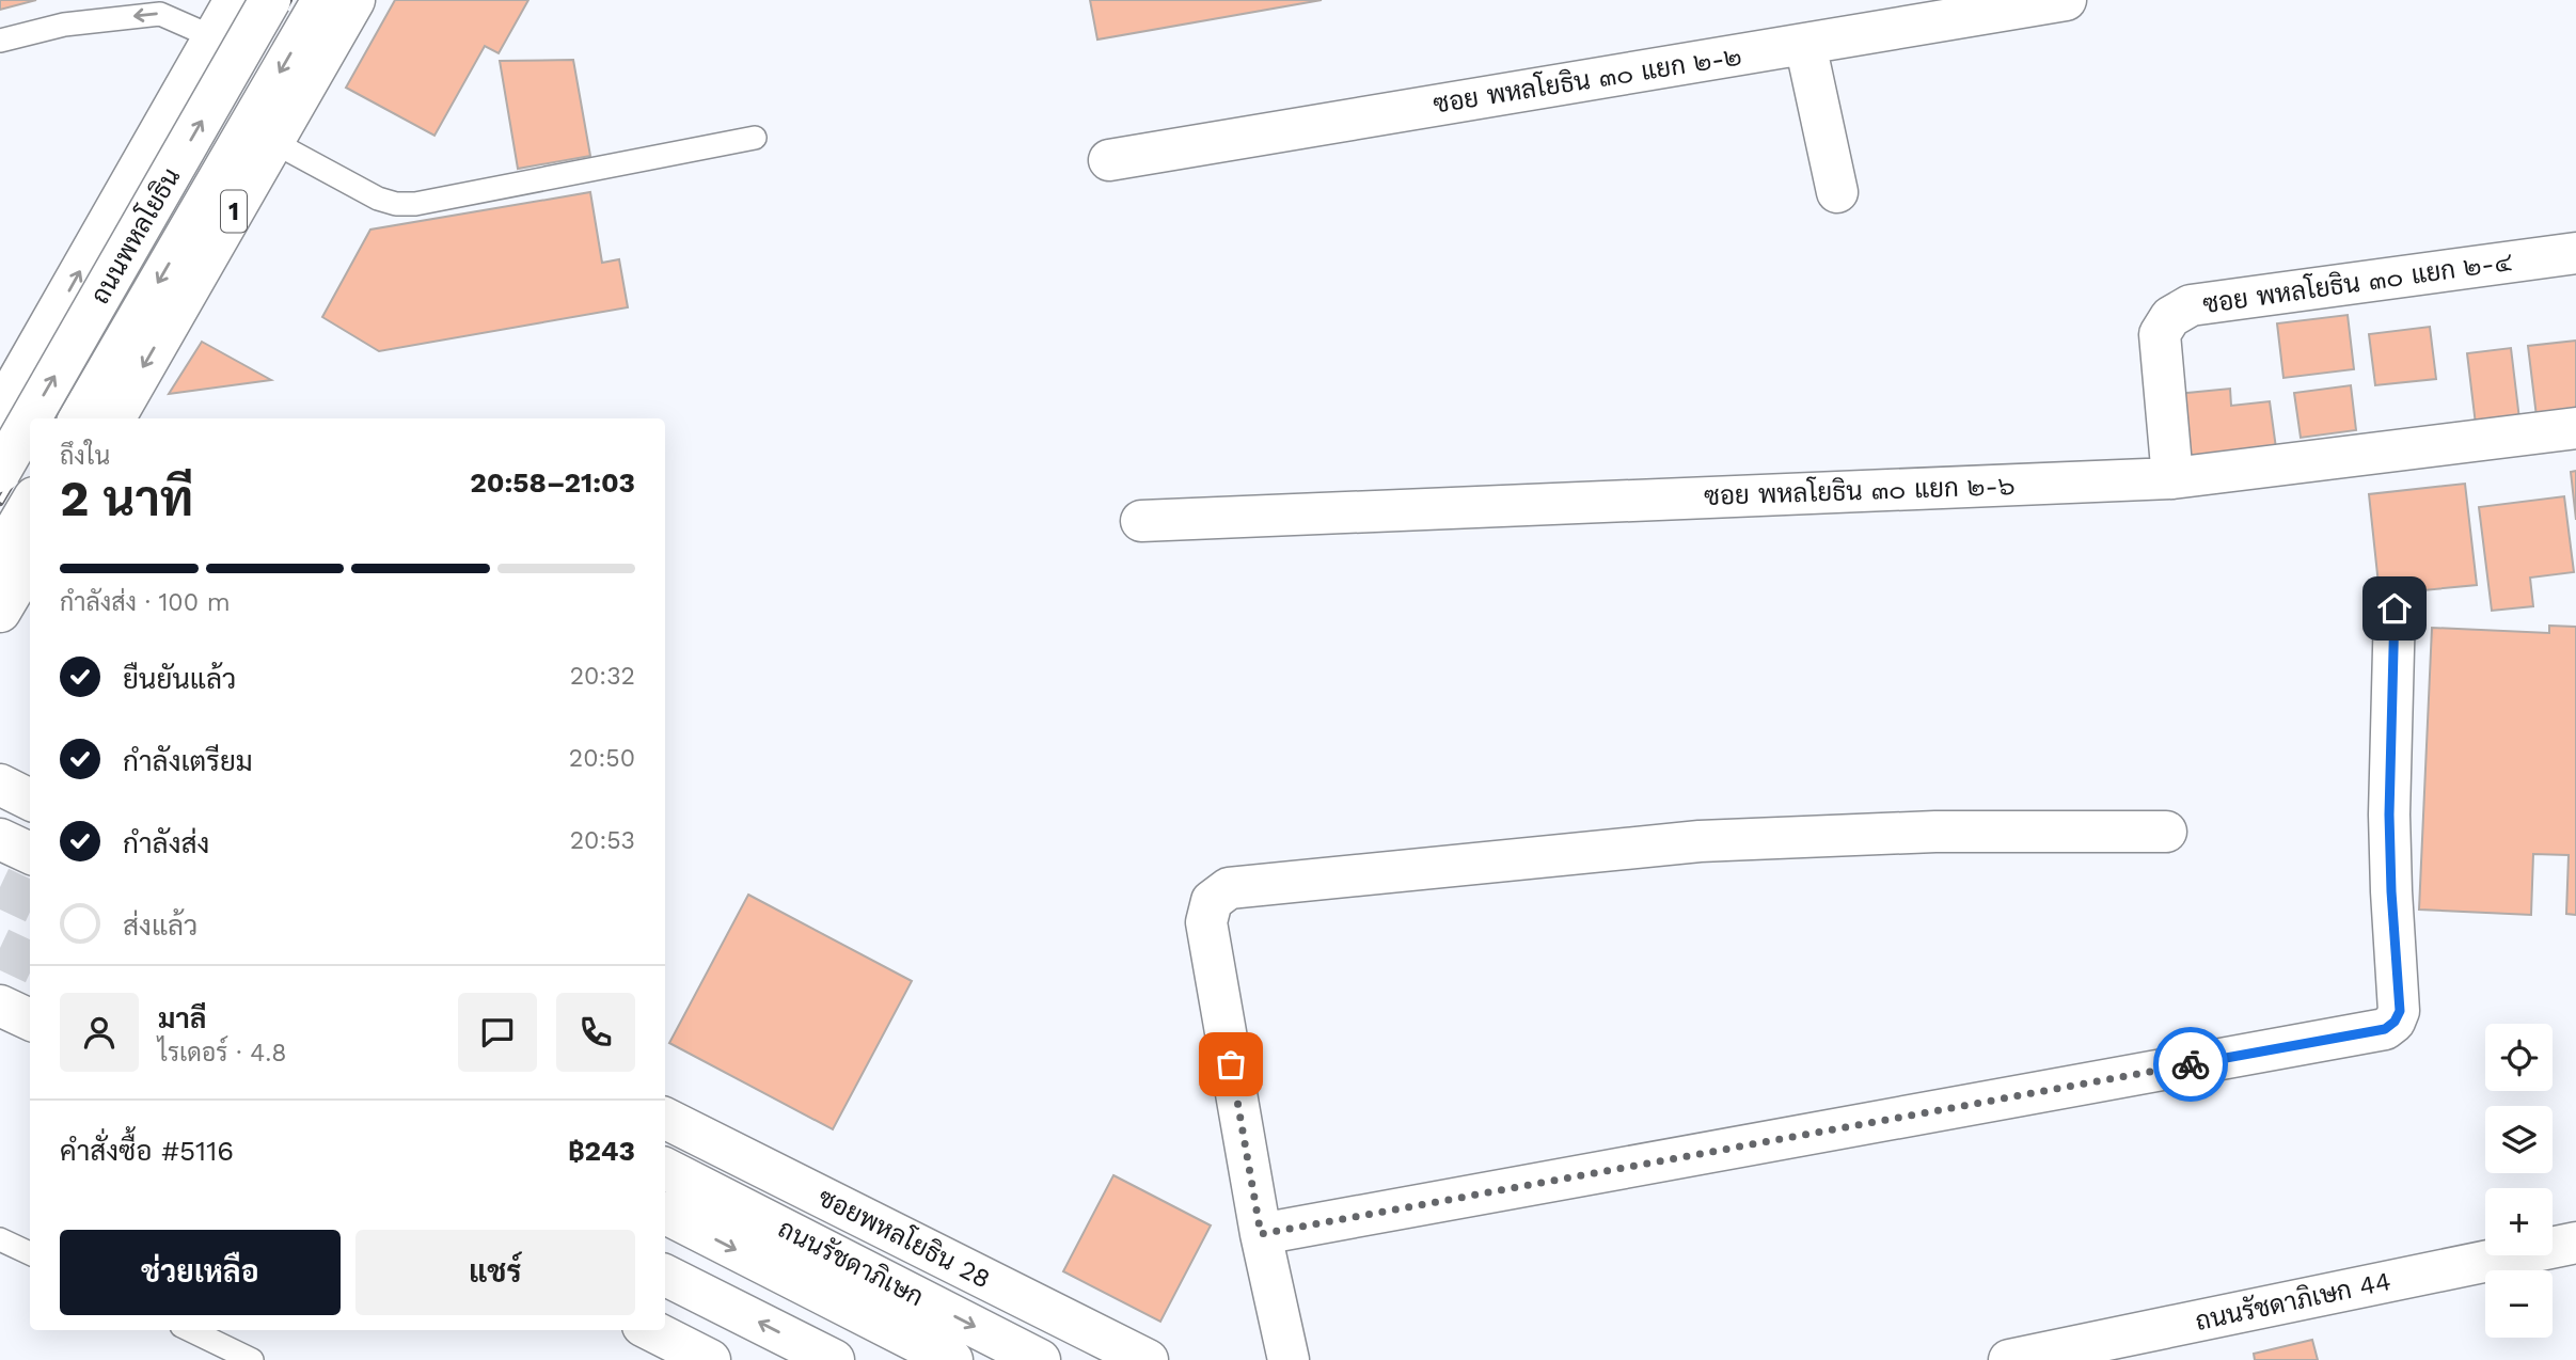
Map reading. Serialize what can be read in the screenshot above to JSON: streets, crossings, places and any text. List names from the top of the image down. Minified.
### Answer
{"streets":{"street":["ซอย พหลโยธิน ๓๐ แยก ๒-๒","1","ถนนพหลโยธิน","ซอย พหลโยธิน ๓๐ แยก ๒-๔","ซอย พหลโยธิน ๓๐ แยก ๒-๖","ซอยพหลโยธิน 28","ถนนรัชดาภิเษก","ถนนรัชดาภิเษก 44"]},"crossings":[["ซอย พหลโยธิน ๓๐ แยก ๒-๔","ซอย พหลโยธิน ๓๐ แยก ๒-๖"]],"page":{"heading":["2 นาที","ถึงใน","20:58–21:03"],"panel":["มาลี","ไรเดอร์ · 4.8","คำสั่งซื้อ #5116","฿243"],"bar":"กำลังส่ง · 100 m","list":[["ยืนยันแล้ว","20:32"],["กำลังเตรียม","20:50"],["กำลังส่ง","20:53"],"ส่งแล้ว"],"map_buttons":["+","−"],"buttons":["ช่วยเหลือ","แชร์"]}}
